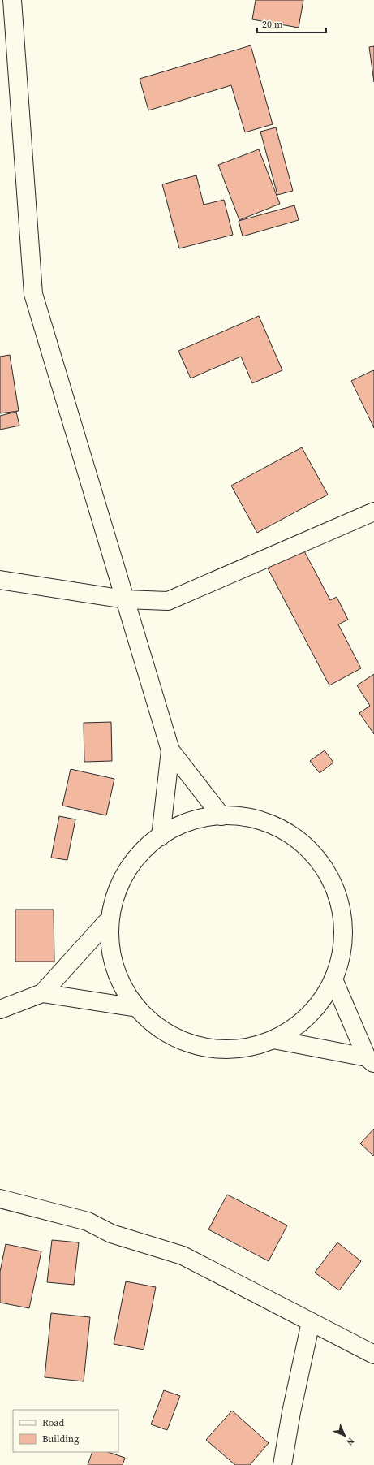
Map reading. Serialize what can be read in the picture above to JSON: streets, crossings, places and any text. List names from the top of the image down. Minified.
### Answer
{"legend":["Road","Building"],"scale_bar":"20 m","north":"bottom right"}
